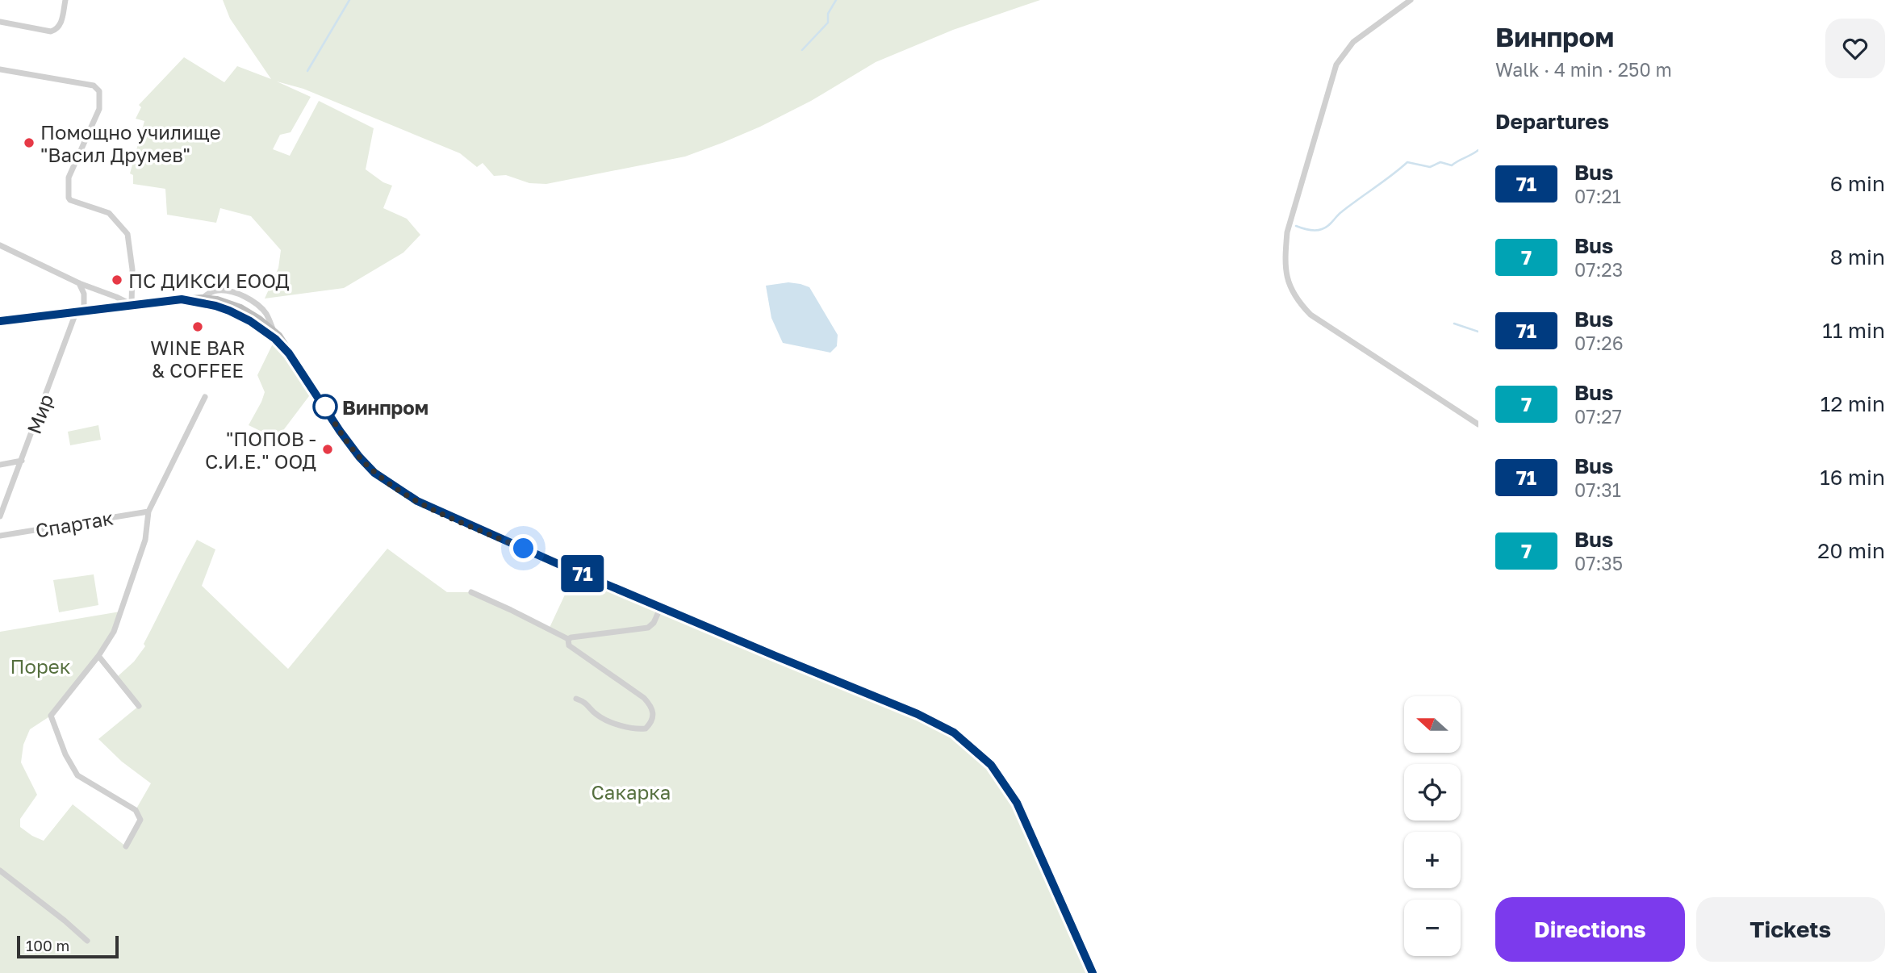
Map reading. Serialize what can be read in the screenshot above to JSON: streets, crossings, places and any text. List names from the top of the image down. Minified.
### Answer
{"streets":{"street":["Мир","Спартак"]},"parks":["Порек","Сакарка"],"places":["Помощно училище \"Васил Друмев\"","ПС ДИКСИ ЕООД","WINE BAR & COFFEE","Винпром","\"ПОПОВ - С.И.Е.\" ООД"],"lines":["bus line 71"],"scale_bar":"100 m","north":"left","page":{"on_map":"71","heading":[["Винпром","Walk · 4 min · 250 m"],"Departures"],"list":[{"mark":"71","name":"Bus","note":"07:21","value":"6 min"},{"mark":"7","name":"Bus","note":"07:23","value":"8 min"},{"mark":"71","name":"Bus","note":"07:26","value":"11 min"},{"mark":"7","name":"Bus","note":"07:27","value":"12 min"},{"mark":"71","name":"Bus","note":"07:31","value":"16 min"},{"mark":"7","name":"Bus","note":"07:35","value":"20 min"}],"map_buttons":["+","−"],"buttons":["Directions","Tickets"],"scale":"100 m"}}
